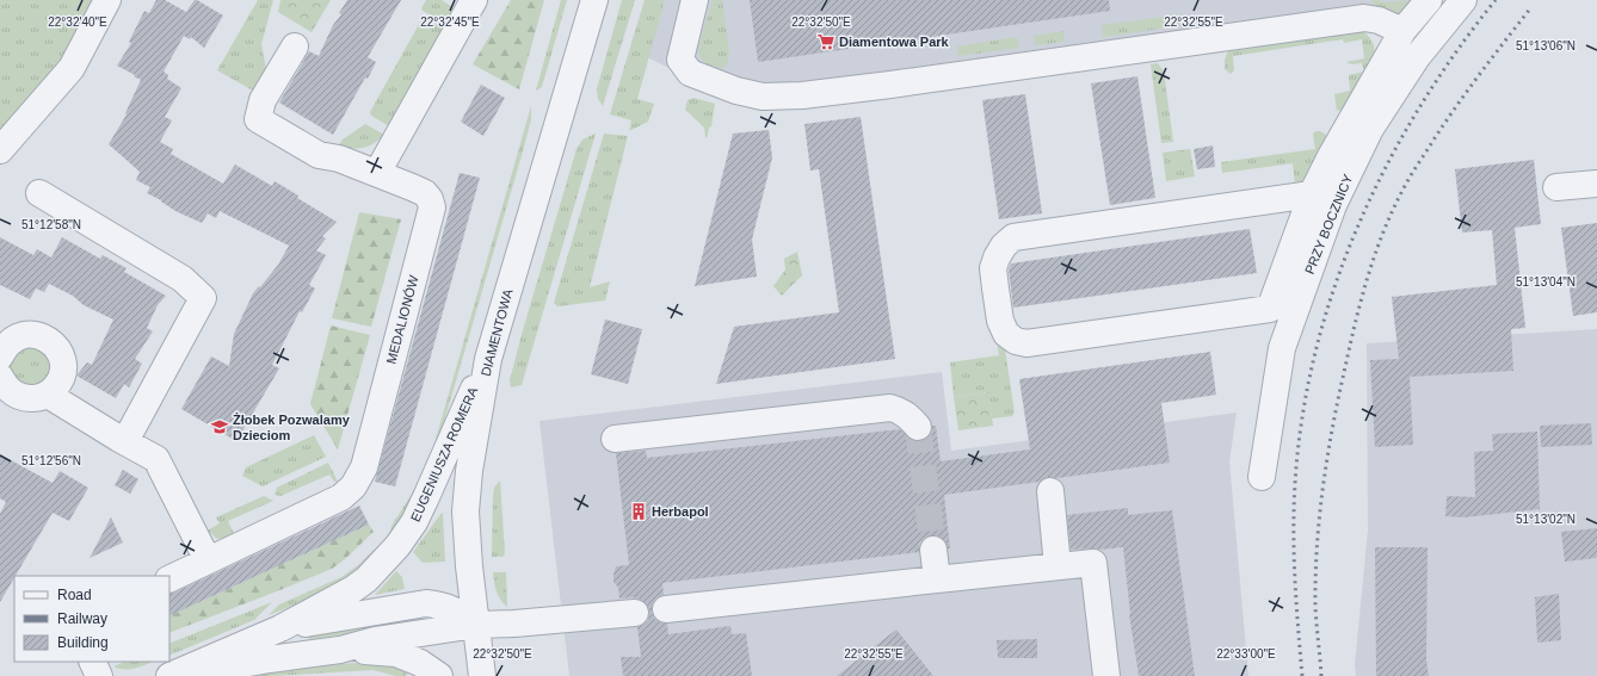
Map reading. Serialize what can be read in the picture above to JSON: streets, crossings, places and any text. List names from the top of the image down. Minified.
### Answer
{"streets":{"street":["PRZY BOCZNICY","MEDALIONÓW","DIAMENTOWA","EUGENIUSZA ROMERA"]},"crossings":[["DIAMENTOWA","EUGENIUSZA ROMERA"]],"places":{"supermarket":["Diamentowa Park"],"school or university":["Żłobek Pozwalamy Dzieciom"],"building":["Herbapol"]},"legend":["Road","Railway","Building"],"coordinates":["22°32'40\"E","22°32'45\"E","22°32'50\"E","22°32'55\"E","51°13'06\"N","51°12'58\"N","51°13'04\"N","51°12'56\"N","51°13'02\"N","22°33'00\"E"]}
